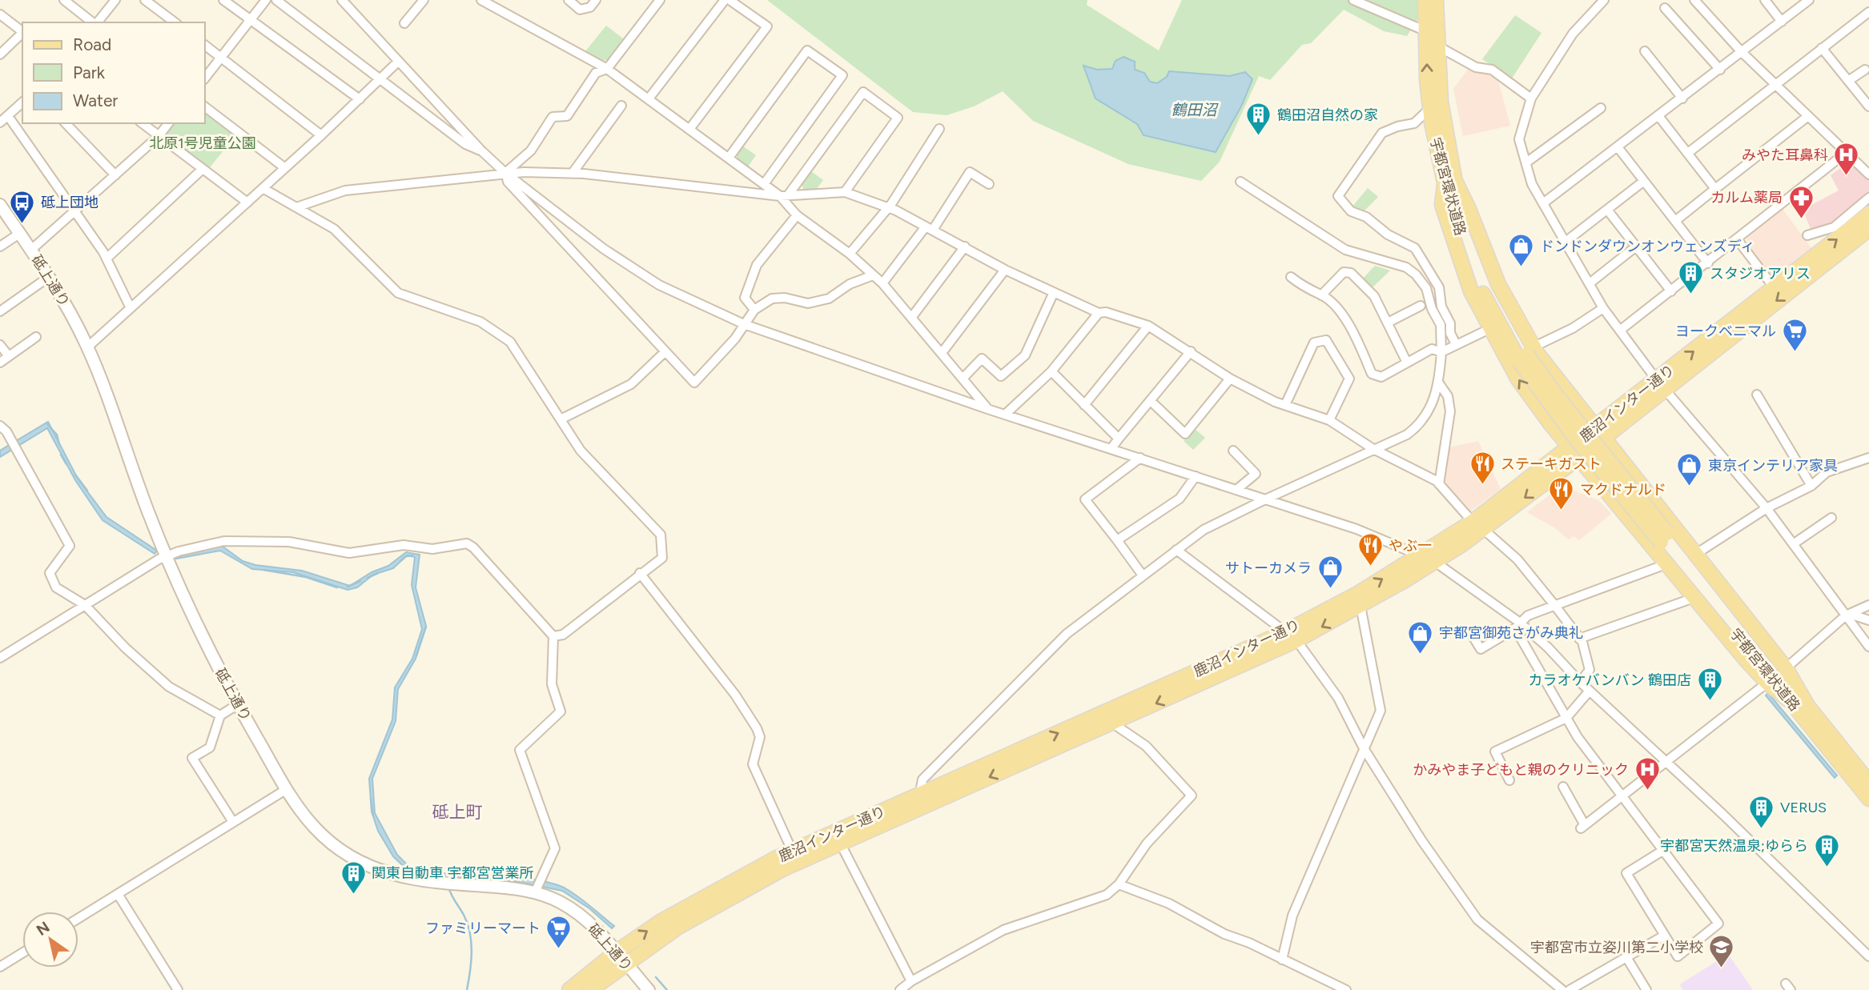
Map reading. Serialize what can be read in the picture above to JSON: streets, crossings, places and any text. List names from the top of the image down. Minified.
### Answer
{"streets":{"main road":["宇都宮環状道路","鹿沼インター通り"],"street":["砥上通り"]},"crossings":[["砥上通り","鹿沼インター通り"]],"districts":["砥上町"],"water":["鶴田沼"],"parks":["北原1号児童公園"],"places":{"building":["鶴田沼自然の家","スタジオアリス","カラオケバンバン 鶴田店","VERUS","宇都宮天然温泉;ゆらら","関東自動車 宇都宮営業所"],"hospital":["みやた耳鼻科","かみやま子どもと親のクリニック"],"pharmacy":["カルム薬局"],"bus stop":["砥上団地"],"shop":["ドンドンダウンオンウェンズディ","東京インテリア家具","サトーカメラ","宇都宮御苑さがみ典礼"],"supermarket":["ヨークベニマル","ファミリーマート"],"restaurant":["ステーキガスト","マクドナルド","やぶ一"],"school or university":["宇都宮市立姿川第二小学校"]},"legend":["Road","Park","Water"],"north":"top left"}
